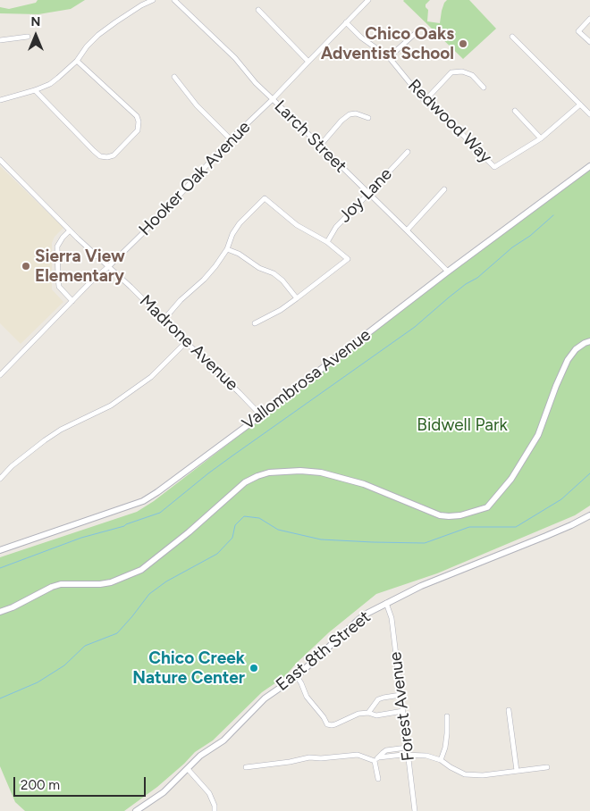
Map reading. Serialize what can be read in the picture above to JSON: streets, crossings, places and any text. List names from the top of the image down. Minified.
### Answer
{"streets":{"street":["Redwood Way","Larch Street","Hooker Oak Avenue","Joy Lane","Madrone Avenue","Vallombrosa Avenue","East 8th Street","Forest Avenue"]},"crossings":[["Redwood Way","Hooker Oak Avenue"],["Larch Street","Hooker Oak Avenue"],["Larch Street","Joy Lane"],["Larch Street","Vallombrosa Avenue"],["Hooker Oak Avenue","Madrone Avenue"],["Madrone Avenue","Vallombrosa Avenue"],["East 8th Street","Forest Avenue"]],"parks":["Bidwell Park"],"places":["Chico Oaks Adventist School","Sierra View Elementary","Chico Creek Nature Center"],"scale_bar":"200 m","north":"top"}
